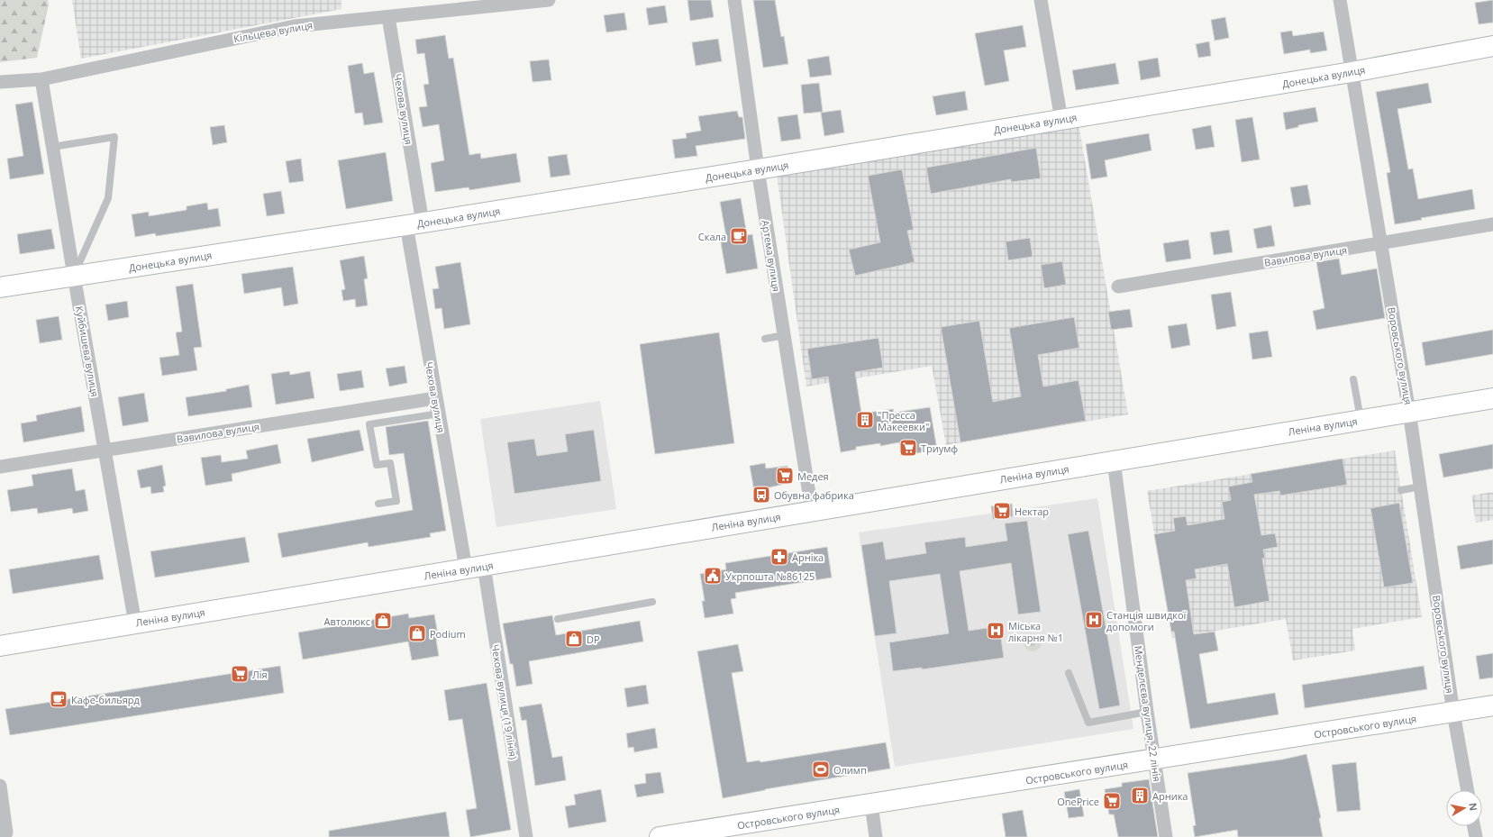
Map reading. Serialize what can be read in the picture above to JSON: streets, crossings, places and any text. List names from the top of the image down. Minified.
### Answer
{"streets":{"street":["Кільцева вулиця","Донецька вулиця","Чехова вулиця","Артема вулиця","Вавилова вулиця","Куйбишева вулиця","Воровського вулиця","Леніна вулиця","Чехова вулиця (19 лiнiя)","Менделєєва вулиця, 22 лінія","Островського вулиця"]},"crossings":[["Кільцева вулиця","Чехова вулиця"],["Кільцева вулиця","Куйбишева вулиця"],["Донецька вулиця","Чехова вулиця"],["Донецька вулиця","Артема вулиця"],["Донецька вулиця","Куйбишева вулиця"],["Донецька вулиця","Воровського вулиця"],["Чехова вулиця","Вавилова вулиця"],["Чехова вулиця","Леніна вулиця"],["Чехова вулиця","Чехова вулиця (19 лiнiя)"],["Артема вулиця","Леніна вулиця"],["Вавилова вулиця","Куйбишева вулиця"],["Вавилова вулиця","Воровського вулиця"],["Куйбишева вулиця","Леніна вулиця"],["Воровського вулиця","Леніна вулиця"],["Воровського вулиця","Островського вулиця"],["Леніна вулиця","Чехова вулиця (19 лiнiя)"],["Леніна вулиця","Менделєєва вулиця, 22 лінія"],["Менделєєва вулиця, 22 лінія","Островського вулиця"]],"places":{"cafe":["Скала","Кафе-бильярд"],"building":["\"Пресса Макеевки\"","Арника"],"supermarket":["Триумф","Медея","Нектар","Лія","OnePrice"],"bus stop":["Обувна фабрика"],"pharmacy":["Арніка"],"public building":["Укрпошта №86125"],"hospital":["Станція швидкої допомоги","Міська лікарня №1"],"shop":["Автолюкс","Podium","DP"],"sports":["Олимп"]},"north":"right"}
